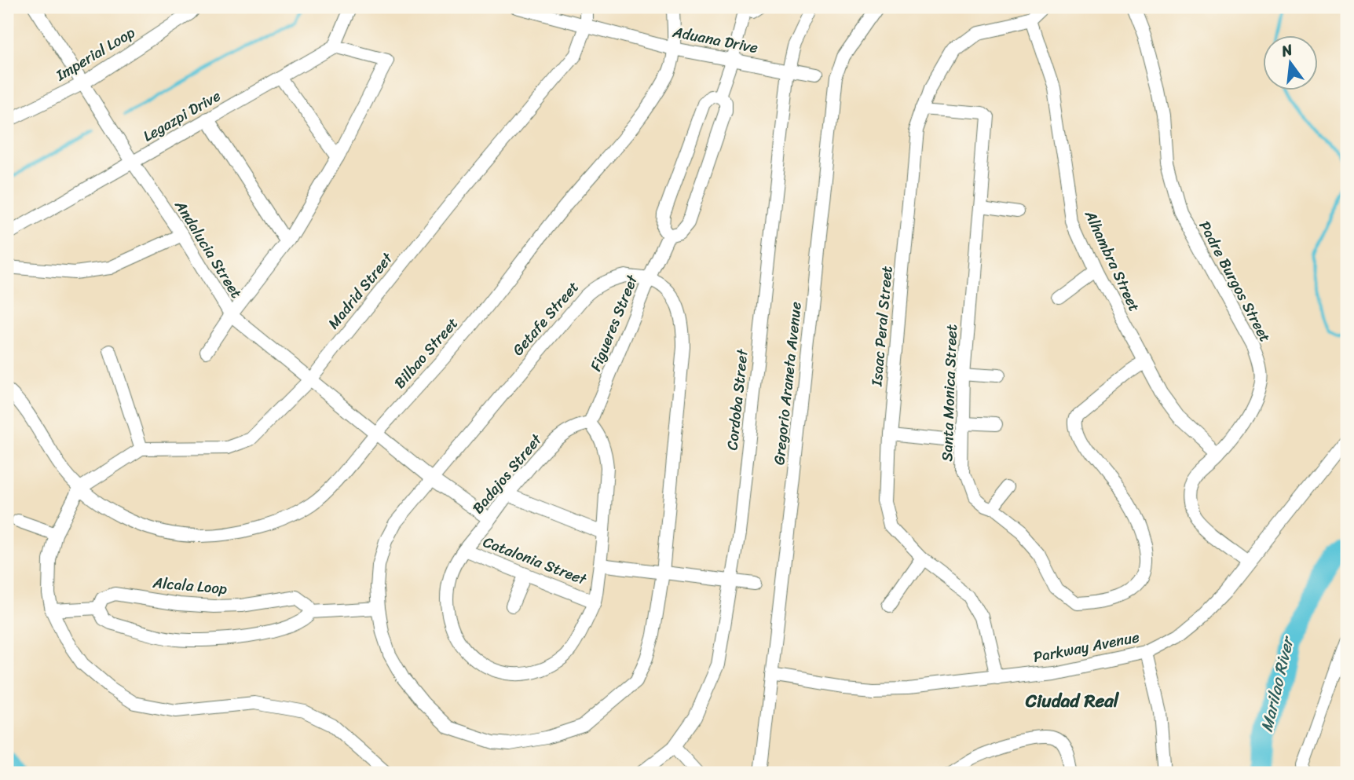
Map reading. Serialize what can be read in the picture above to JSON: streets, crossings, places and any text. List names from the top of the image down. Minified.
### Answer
{"streets":{"street":["Aduana Drive","Imperial Loop","Legazpi Drive","Andalucia Street","Alhambra Street","Padre Burgos Street","Madrid Street","Getafe Street","Figueres Street","Isaac Peral Street","Bilbao Street","Gregorio Araneta Avenue","Santa Monica Street","Cordoba Street","Badajos Street","Catalonia Street","Alcala Loop","Parkway Avenue"]},"crossings":[["Aduana Drive","Madrid Street"],["Aduana Drive","Figueres Street"],["Aduana Drive","Bilbao Street"],["Aduana Drive","Cordoba Street"],["Imperial Loop","Andalucia Street"],["Legazpi Drive","Andalucia Street"],["Andalucia Street","Madrid Street"],["Andalucia Street","Getafe Street"],["Andalucia Street","Bilbao Street"],["Andalucia Street","Badajos Street"],["Alhambra Street","Padre Burgos Street"],["Alhambra Street","Isaac Peral Street"],["Alhambra Street","Santa Monica Street"],["Padre Burgos Street","Parkway Avenue"],["Getafe Street","Figueres Street"],["Figueres Street","Badajos Street"],["Isaac Peral Street","Santa Monica Street"],["Isaac Peral Street","Parkway Avenue"],["Gregorio Araneta Avenue","Parkway Avenue"],["Badajos Street","Catalonia Street"]],"districts":["Ciudad Real"],"water":["Marilao River"],"north":"top"}
